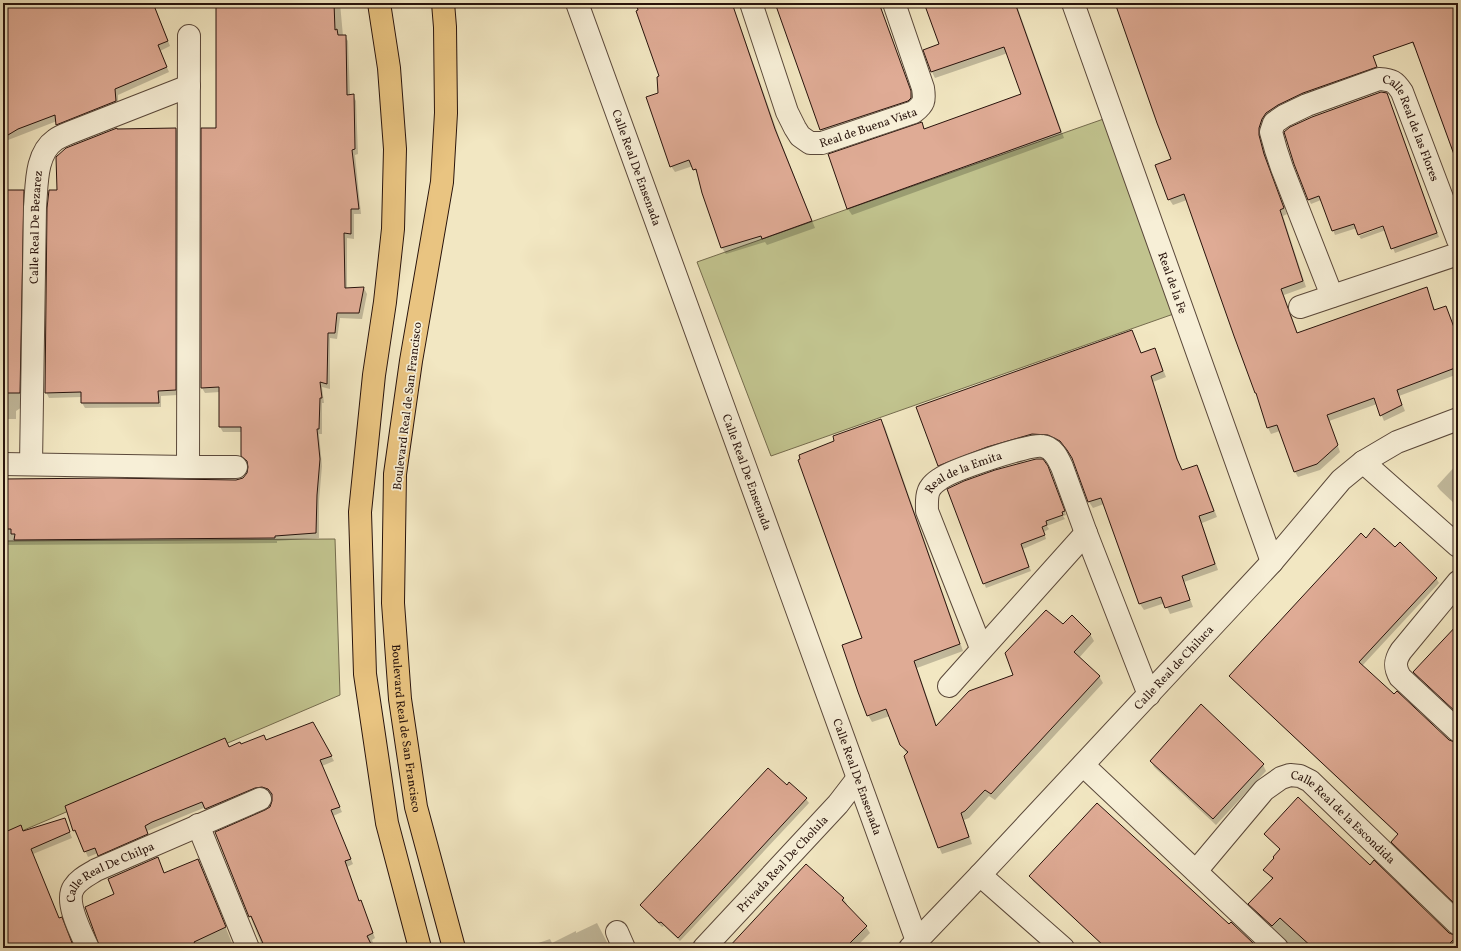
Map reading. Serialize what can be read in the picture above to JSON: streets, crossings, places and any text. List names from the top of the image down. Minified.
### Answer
{"streets":{"main road":["Boulevard Real de San Francisco"],"street":["Real de Buena Vista","Calle Real de las Flores","Calle Real De Ensenada","Calle Real De Bezarez","Real de la Fe","Real de la Emita","Calle Real de Chiluca","Calle Real de la Escondida","Privada Real De Cholula","Calle Real De Chilpa"]},"crossings":[["Calle Real De Ensenada","Calle Real de Chiluca"],["Calle Real De Ensenada","Privada Real De Cholula"],["Real de la Fe","Calle Real de Chiluca"],["Real de la Emita","Calle Real de Chiluca"]]}
